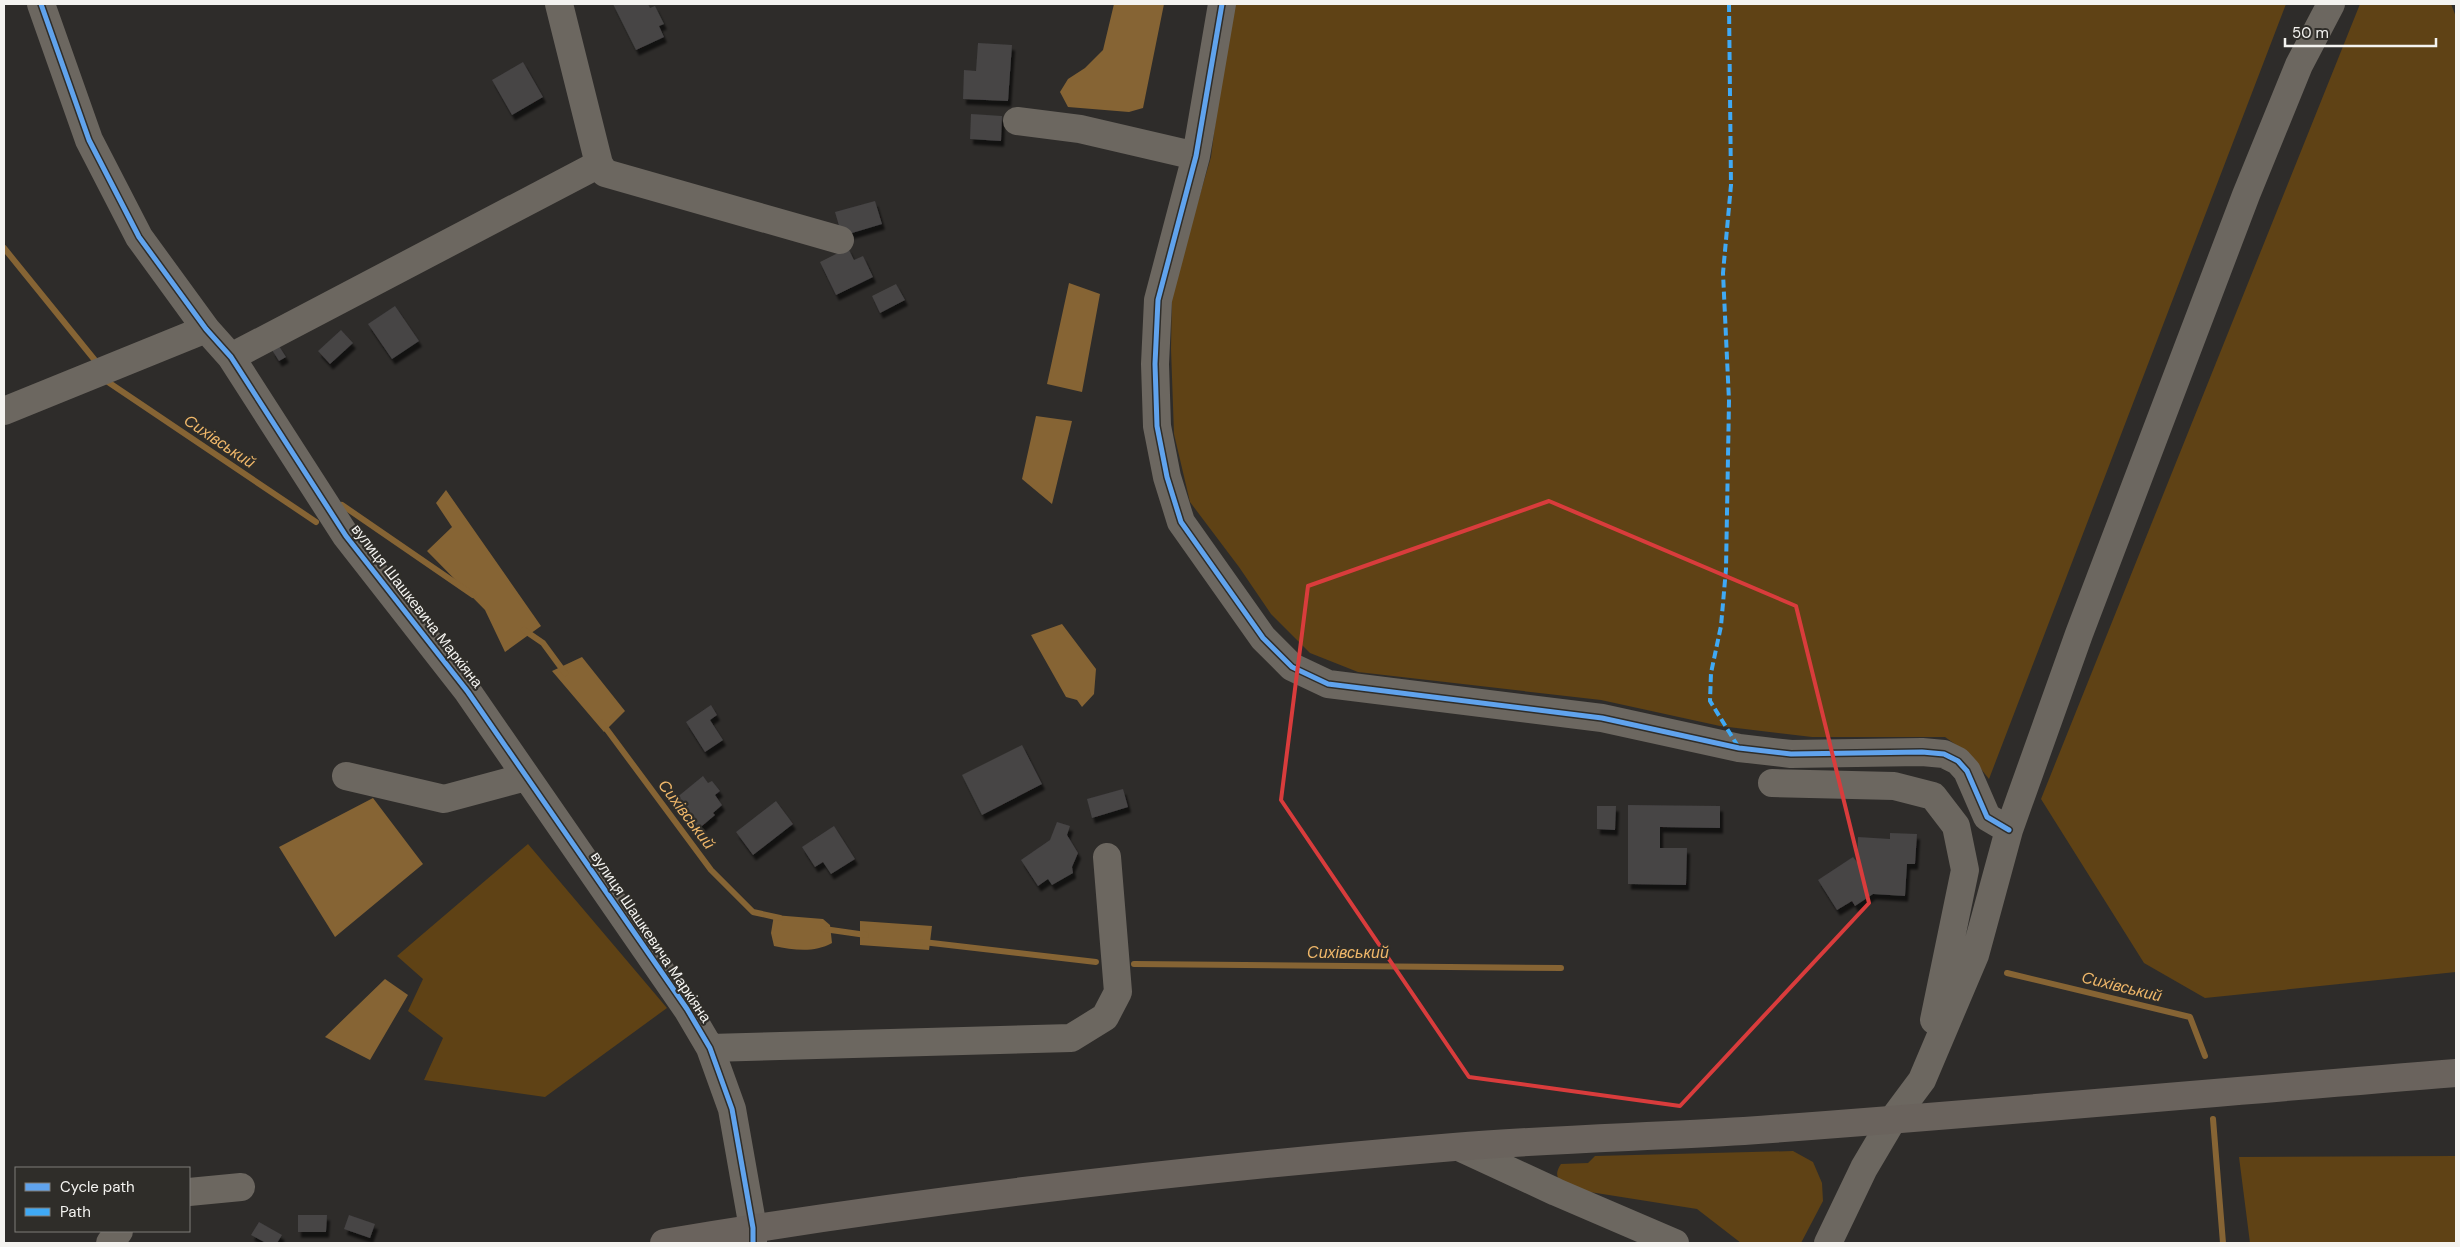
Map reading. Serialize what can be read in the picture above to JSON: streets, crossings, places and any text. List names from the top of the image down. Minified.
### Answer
{"streets":{"street":["вулиця Шашкевича Маркіяна"]},"water":["Сихівський"],"legend":["Cycle path","Path"],"scale_bar":"50 m"}
